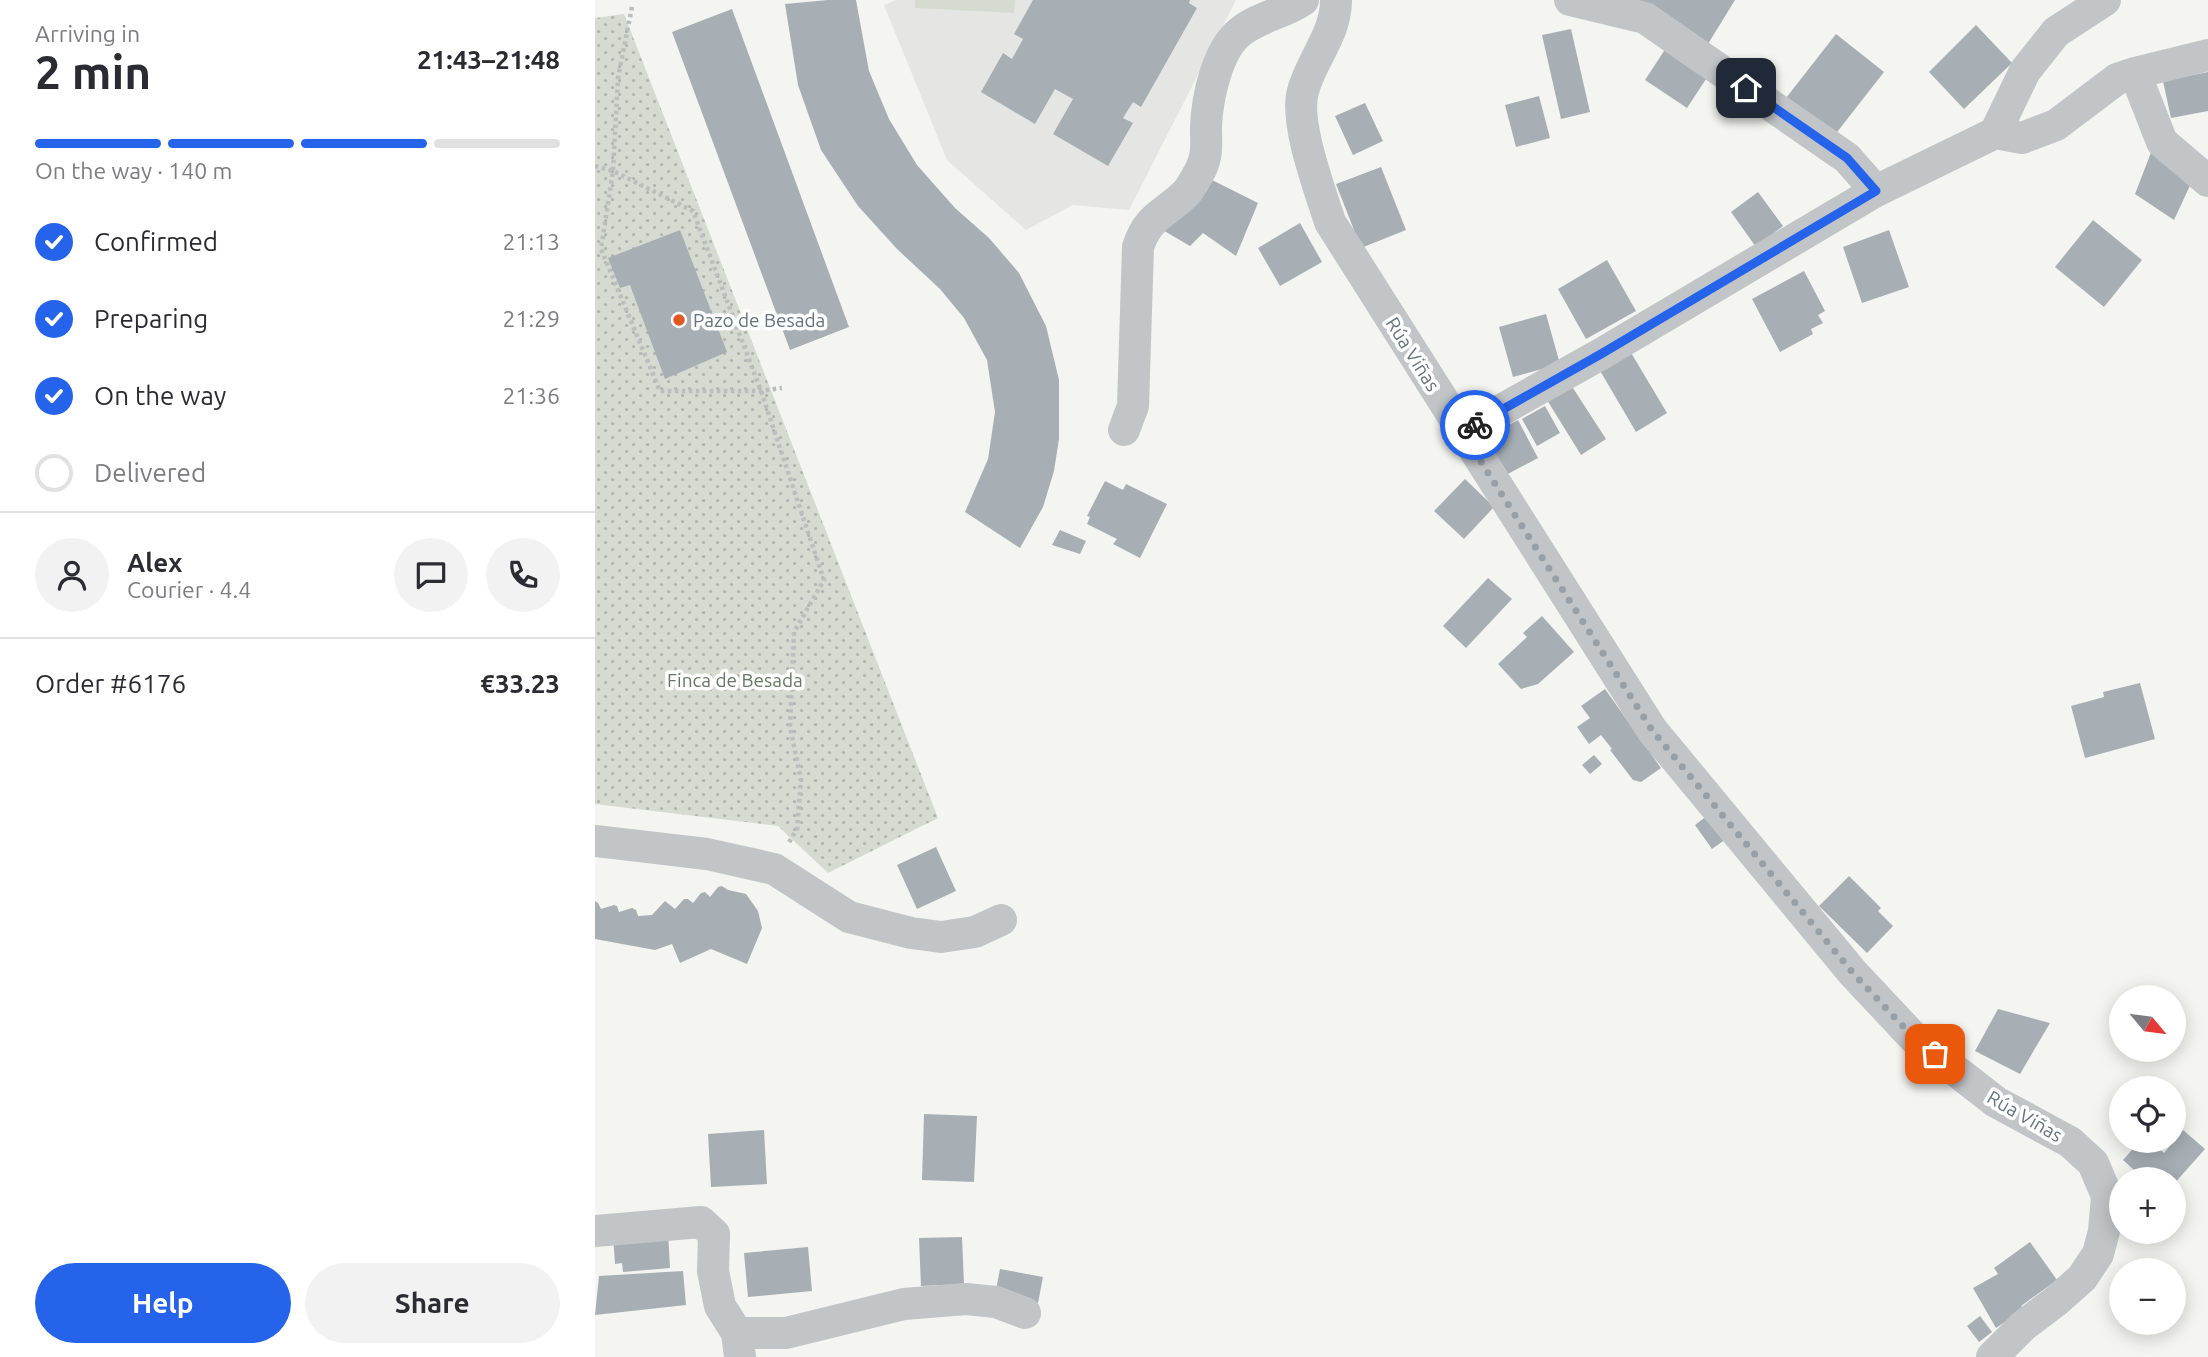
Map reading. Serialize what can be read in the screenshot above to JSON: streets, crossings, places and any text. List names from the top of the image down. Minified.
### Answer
{"streets":{"street":["Rúa Viñas"]},"parks":["Finca de Besada"],"places":["Pazo de Besada"],"north":"bottom right","page":{"heading":["2 min","Arriving in","21:43–21:48"],"panel":["Alex","Courier · 4.4","Order #6176","€33.23"],"bar":"On the way · 140 m","list":[["Confirmed","21:13"],["Preparing","21:29"],["On the way","21:36"],"Delivered"],"map_buttons":["+","−"],"buttons":["Help","Share"]}}
